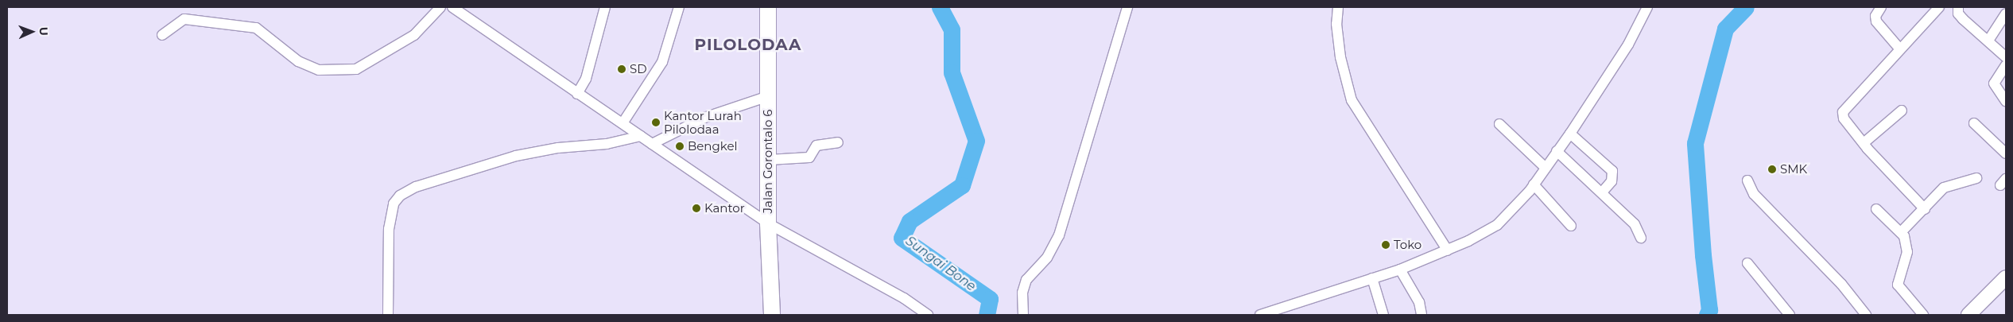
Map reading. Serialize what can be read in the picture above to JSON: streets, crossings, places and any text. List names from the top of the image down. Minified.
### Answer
{"streets":{"main road":["Jalan Gorontalo 6"]},"districts":["PILOLODAA"],"water":["Sungai Bone"],"places":["SD","Kantor Lurah Pilolodaa","Bengkel","SMK","Kantor","Toko"],"north":"right"}
